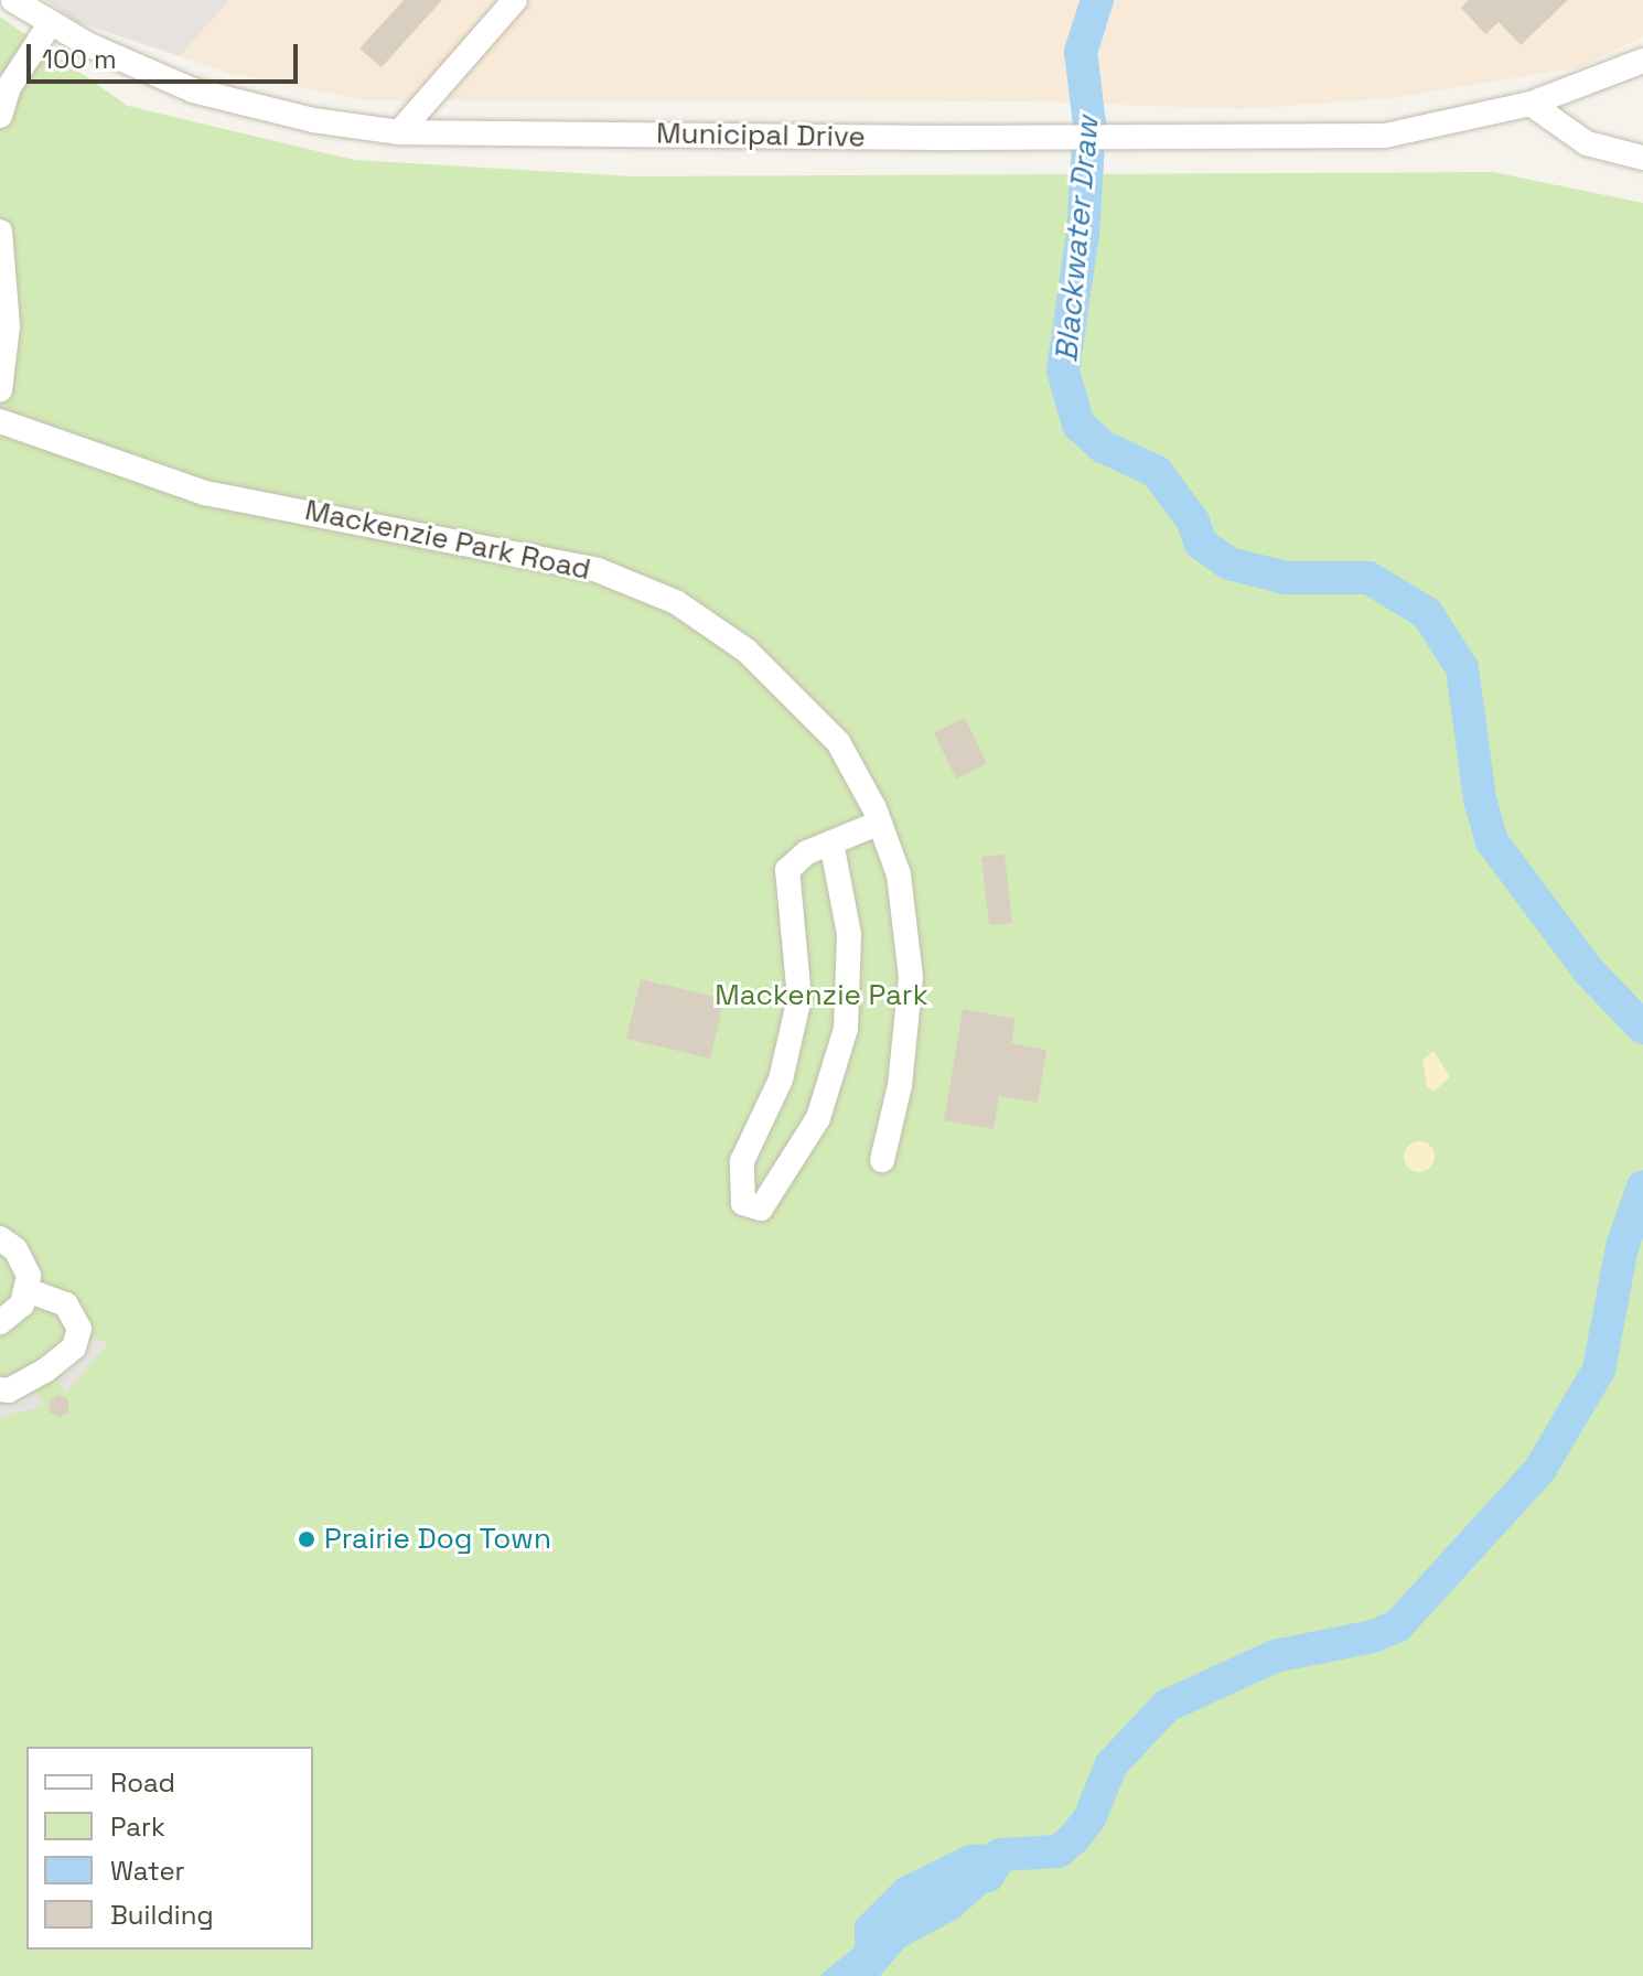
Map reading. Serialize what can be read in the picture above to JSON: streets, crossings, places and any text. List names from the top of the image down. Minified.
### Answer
{"streets":{"street":["Municipal Drive","Mackenzie Park Road"]},"water":["Blackwater Draw"],"parks":["Mackenzie Park"],"places":["Prairie Dog Town"],"legend":["Road","Park","Water","Building"],"scale_bar":"100 m"}
